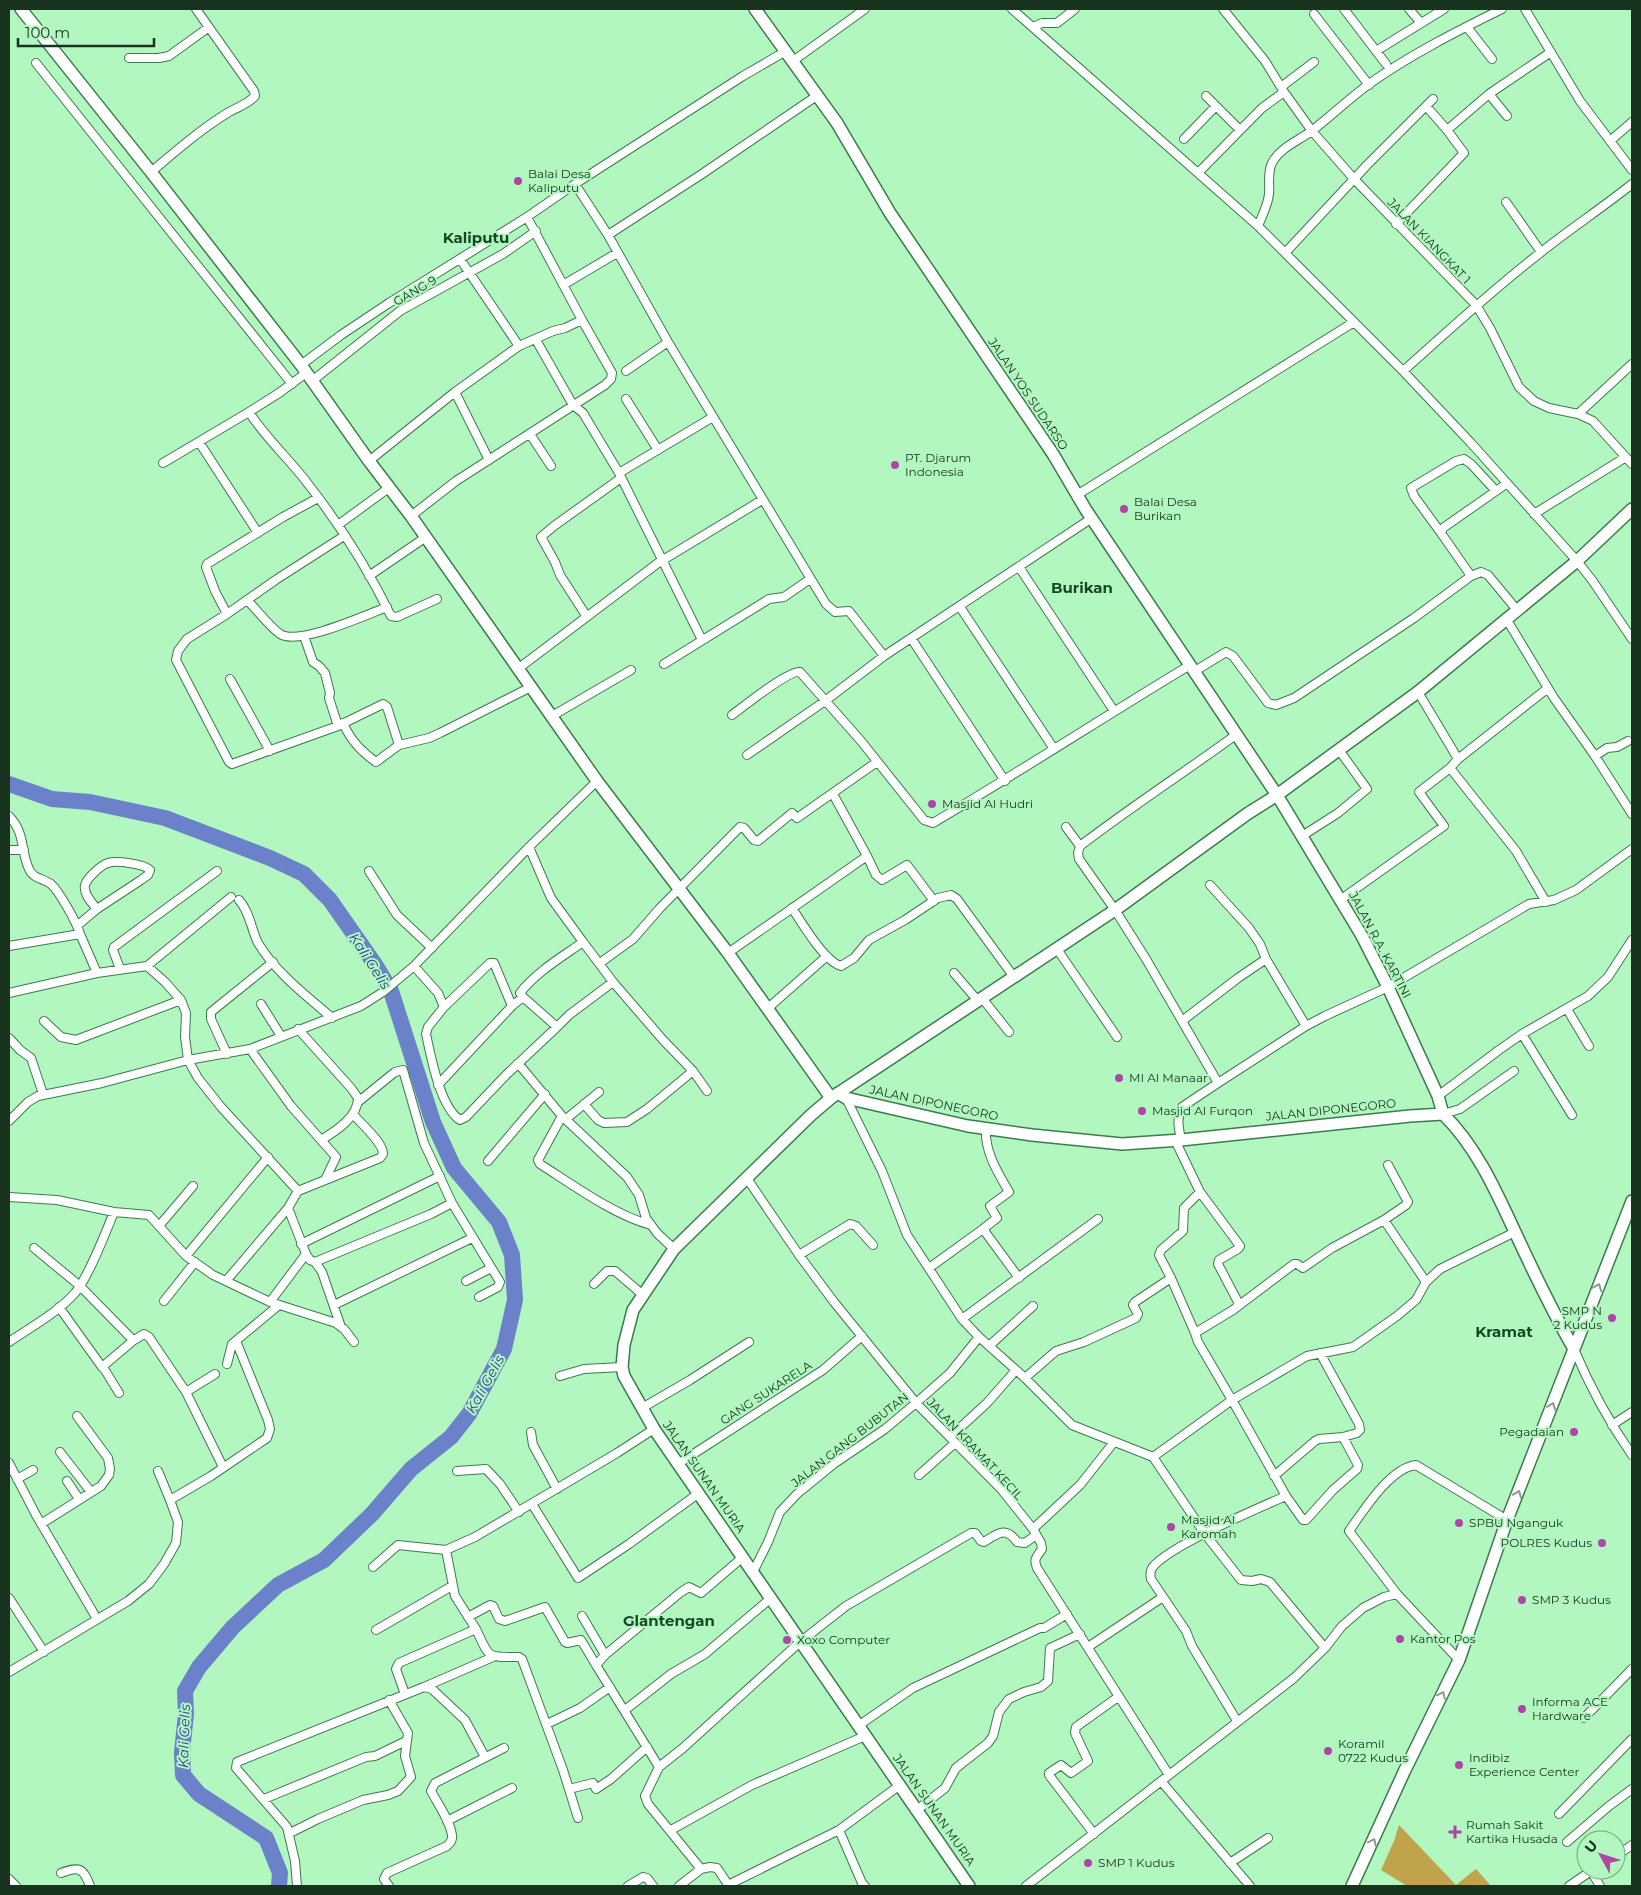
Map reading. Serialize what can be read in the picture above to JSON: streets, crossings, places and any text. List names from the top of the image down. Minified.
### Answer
{"streets":{"main road":["JALAN YOS SUDARSO","JALAN R.A. KARTINI","JALAN DIPONEGORO","JALAN SUNAN MURIA"],"street":["JALAN KIANGKAT 1","GANG 9","GANG SUKARELA","JALAN GANG BUBUTAN","JALAN KRAMAT KECIL"]},"crossings":[["JALAN YOS SUDARSO","JALAN R.A. KARTINI"],["JALAN YOS SUDARSO","JALAN SUNAN MURIA"],["JALAN R.A. KARTINI","JALAN DIPONEGORO"],["JALAN R.A. KARTINI","JALAN SUNAN MURIA"],["JALAN DIPONEGORO","JALAN SUNAN MURIA"],["GANG SUKARELA","JALAN KRAMAT KECIL"],["GANG SUKARELA","JALAN SUNAN MURIA"],["JALAN GANG BUBUTAN","JALAN KRAMAT KECIL"],["JALAN GANG BUBUTAN","JALAN SUNAN MURIA"],["JALAN KRAMAT KECIL","JALAN SUNAN MURIA"]],"districts":["Kaliputu","Burikan","Kramat","Glantengan"],"water":["Kali Gelis"],"places":{"other":["Balai Desa Kaliputu","PT. Djarum Indonesia","Balai Desa Burikan","Masjid Al Hudri","MI Al Manaar","Masjid Al Furqon","SMP N 2 Kudus","Pegadaian","SPBU Nganguk","Masjid Al Karomah","POLRES Kudus","SMP 3 Kudus","Kantor Pos","Xoxo Computer","Informa ACE Hardware","Koramil 0722 Kudus","Indibiz Experience Center","SMP 1 Kudus"],"health":["Rumah Sakit Kartika Husada"]},"scale_bar":"100 m","north":"top left"}
